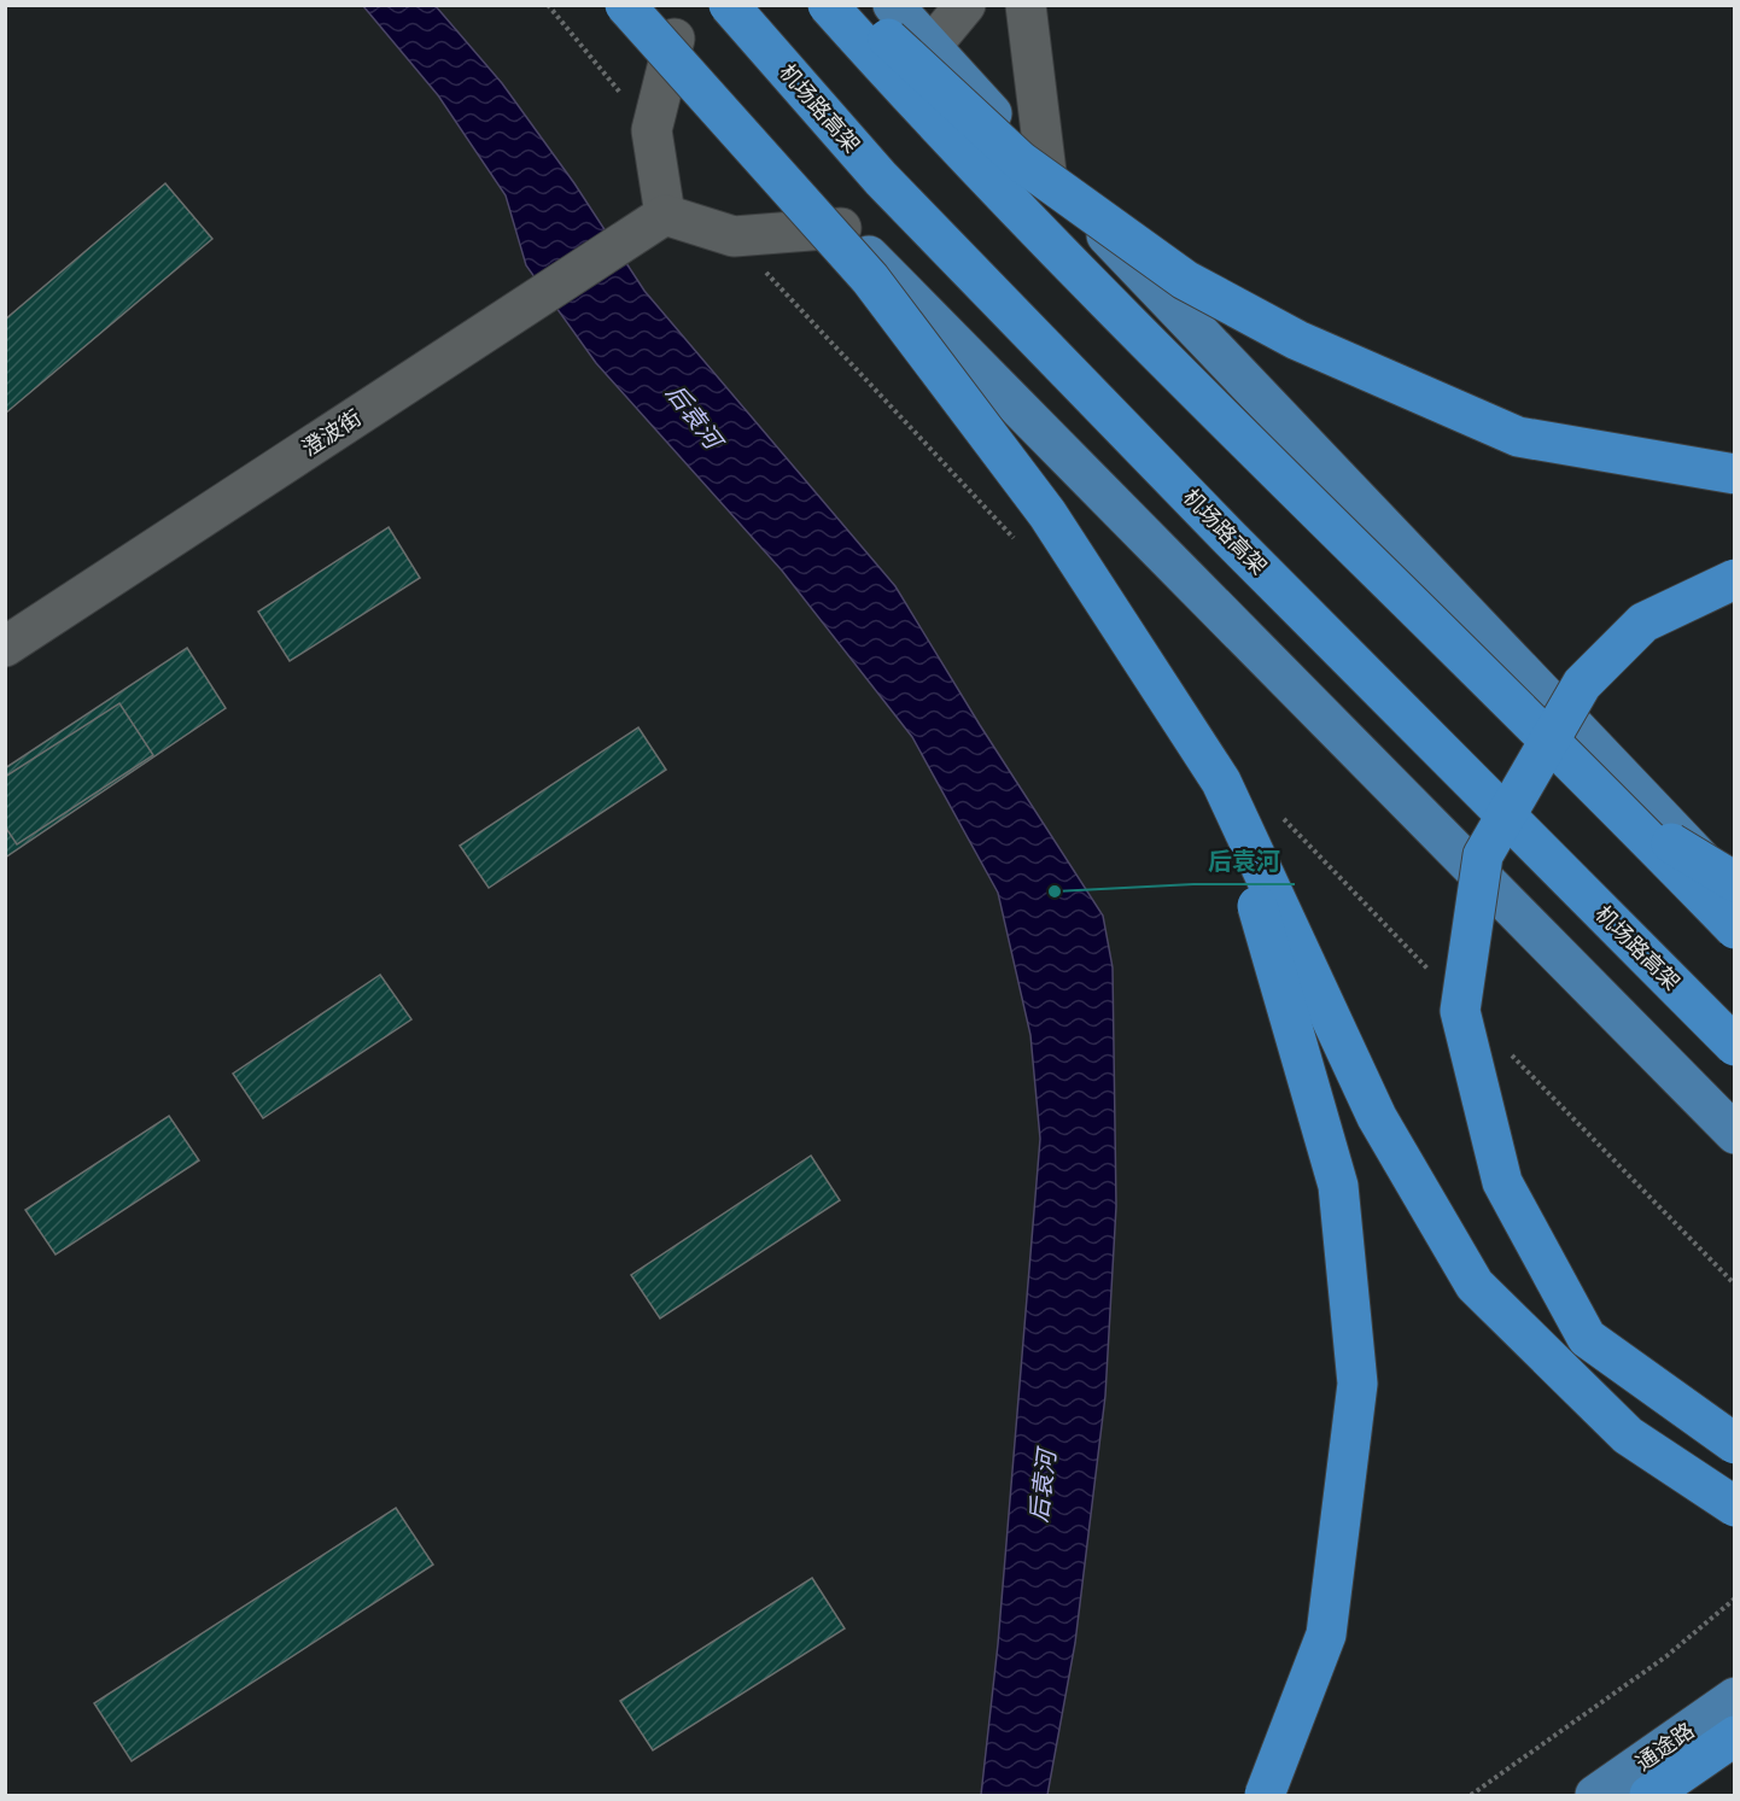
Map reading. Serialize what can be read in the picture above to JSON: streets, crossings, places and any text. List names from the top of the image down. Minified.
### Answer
{"streets":{"highway":["机场路高架"],"main road":["通途路"],"street":["澄波街"]},"water":["后袁河"],"places":["后袁河"]}
